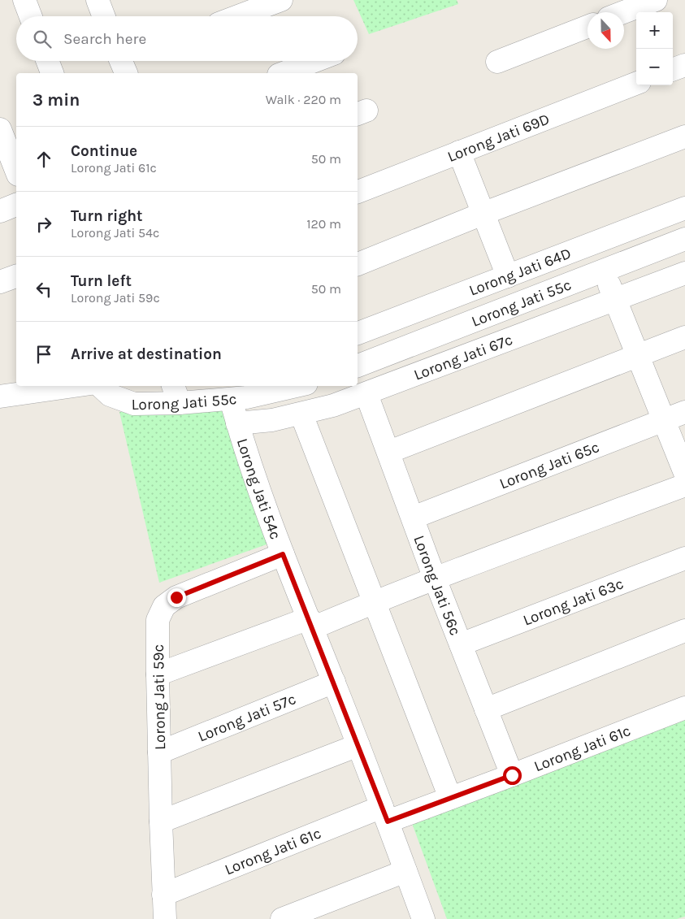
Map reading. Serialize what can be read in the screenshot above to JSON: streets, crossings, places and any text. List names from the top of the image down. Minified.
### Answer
{"streets":{"street":["Lorong Jati 69D","Lorong Jati 64D","Lorong Jati 55c","Lorong Jati 67c","Lorong Jati 65c","Lorong Jati 54c","Lorong Jati 56c","Lorong Jati 63c","Lorong Jati 59c","Lorong Jati 57c","Lorong Jati 61c"]},"crossings":[["Lorong Jati 55c","Lorong Jati 54c"],["Lorong Jati 67c","Lorong Jati 54c"],["Lorong Jati 67c","Lorong Jati 56c"],["Lorong Jati 65c","Lorong Jati 56c"],["Lorong Jati 54c","Lorong Jati 59c"],["Lorong Jati 54c","Lorong Jati 57c"],["Lorong Jati 54c","Lorong Jati 61c"],["Lorong Jati 56c","Lorong Jati 63c"],["Lorong Jati 56c","Lorong Jati 61c"],["Lorong Jati 59c","Lorong Jati 57c"],["Lorong Jati 59c","Lorong Jati 61c"]],"north":"bottom","page":{"map_buttons":["+","−"],"search":"Search here","heading":["3 min","Walk · 220 m"],"list":[["Continue","Lorong Jati 61c","50 m"],["Turn right","Lorong Jati 54c","120 m"],["Turn left","Lorong Jati 59c","50 m"],"Arrive at destination"]}}
